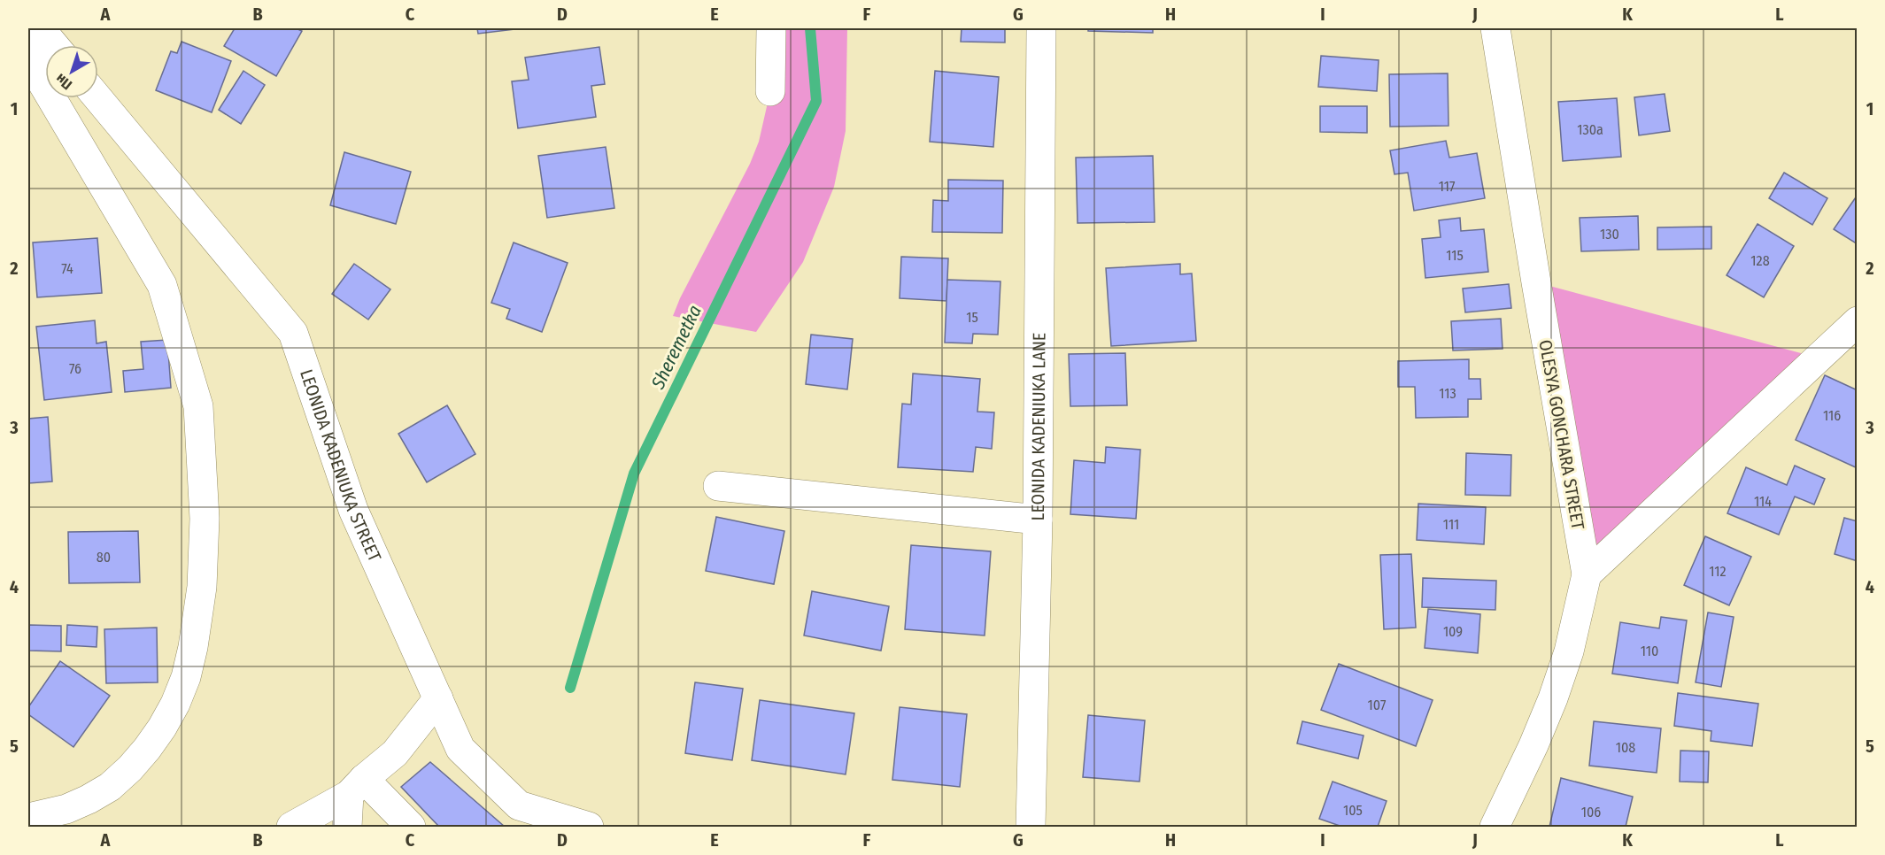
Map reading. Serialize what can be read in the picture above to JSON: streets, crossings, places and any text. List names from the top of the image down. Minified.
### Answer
{"streets":{"street":["LEONIDA KADENIUKA LANE","OLESYA GONCHARA STREET","LEONIDA KADENIUKA STREET"]},"water":["Sheremetka"],"house_numbers":["130а","117","130","115","128","74","15","76","113","116","114","111","80","112","109","110","107","108","105","106"],"north":"bottom left","grid":{"columns":["A","B","C","D","E","F","G","H","I","J","K","L"],"rows":["1","2","3","4","5"]}}
